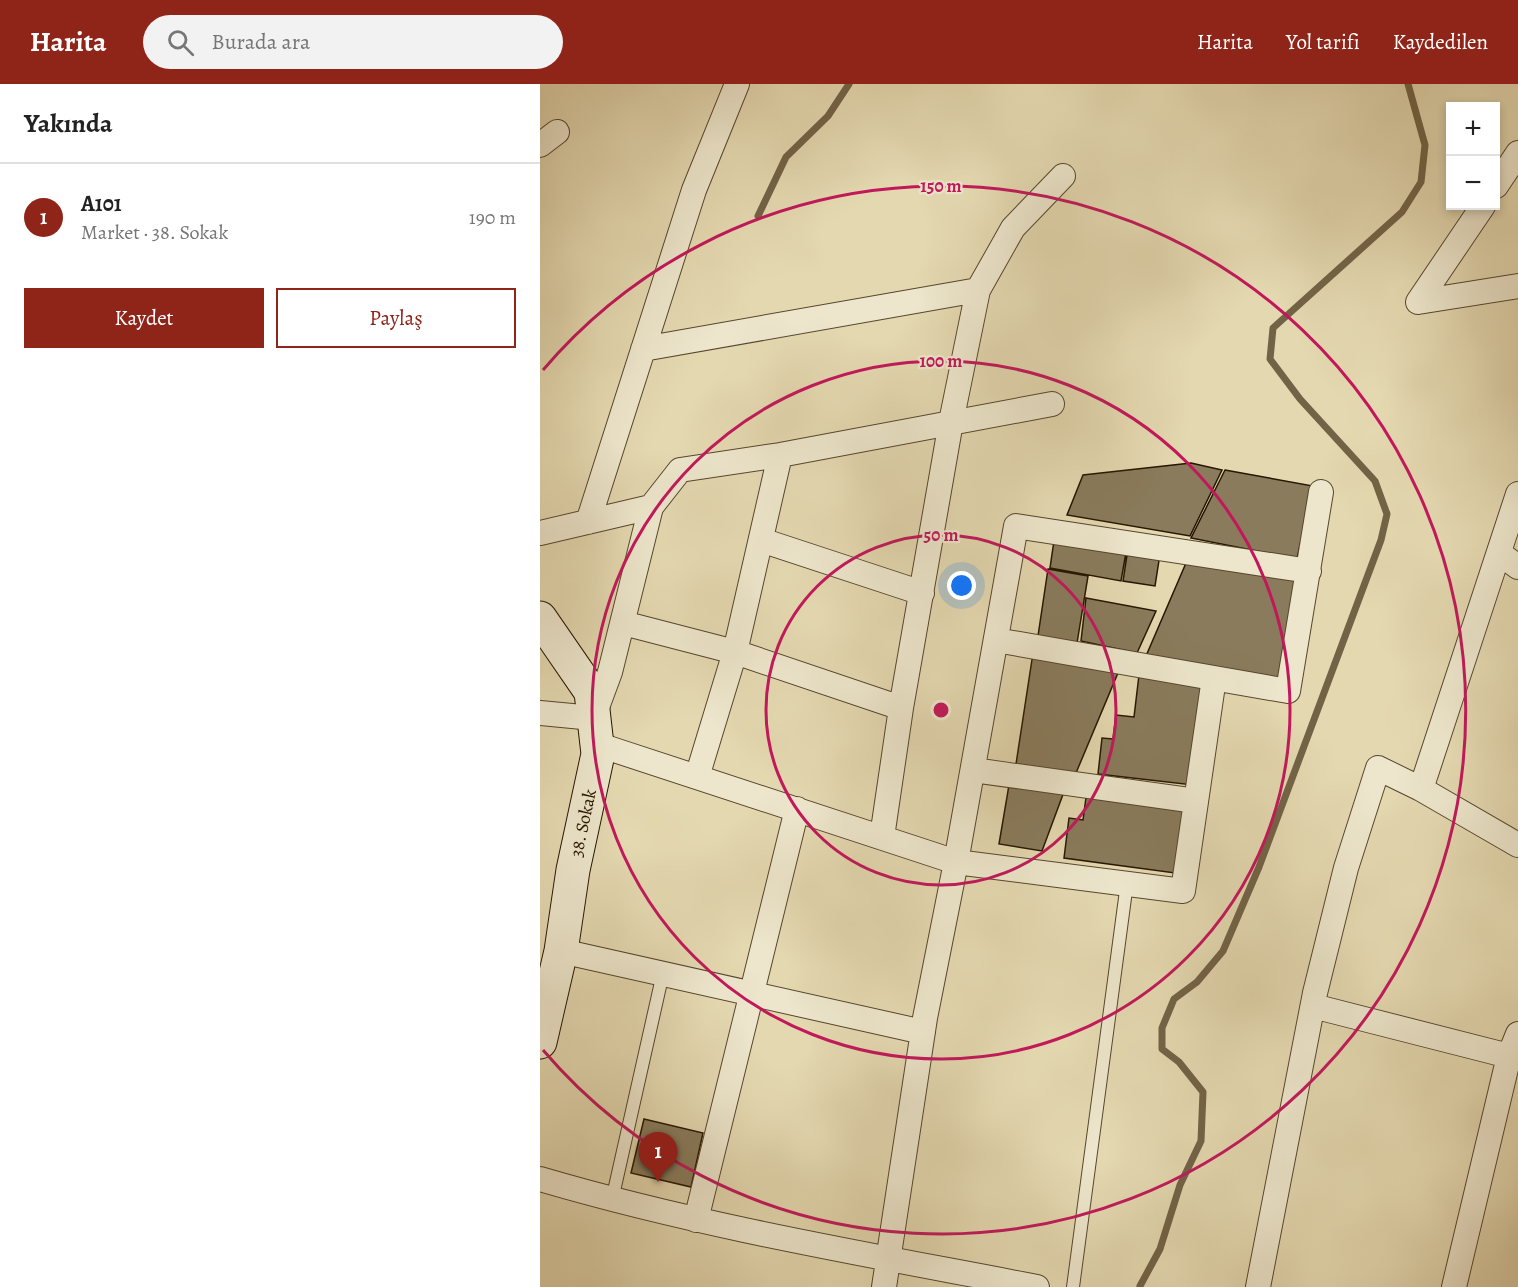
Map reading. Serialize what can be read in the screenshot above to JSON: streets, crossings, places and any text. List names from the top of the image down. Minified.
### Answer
{"streets":{"street":["38. Sokak"]},"page":{"header":"Harita","search":"Burada ara","nav":["Harita","Yol tarifi","Kaydedilen"],"heading":"Yakında","map_buttons":["+","−"],"list":[{"mark":"1","name":"A101","note":"Market · 38. Sokak","value":"190 m"}],"buttons":["Kaydet","Paylaş"],"pins":"1"},"rings":["150 m","100 m","50 m"]}
